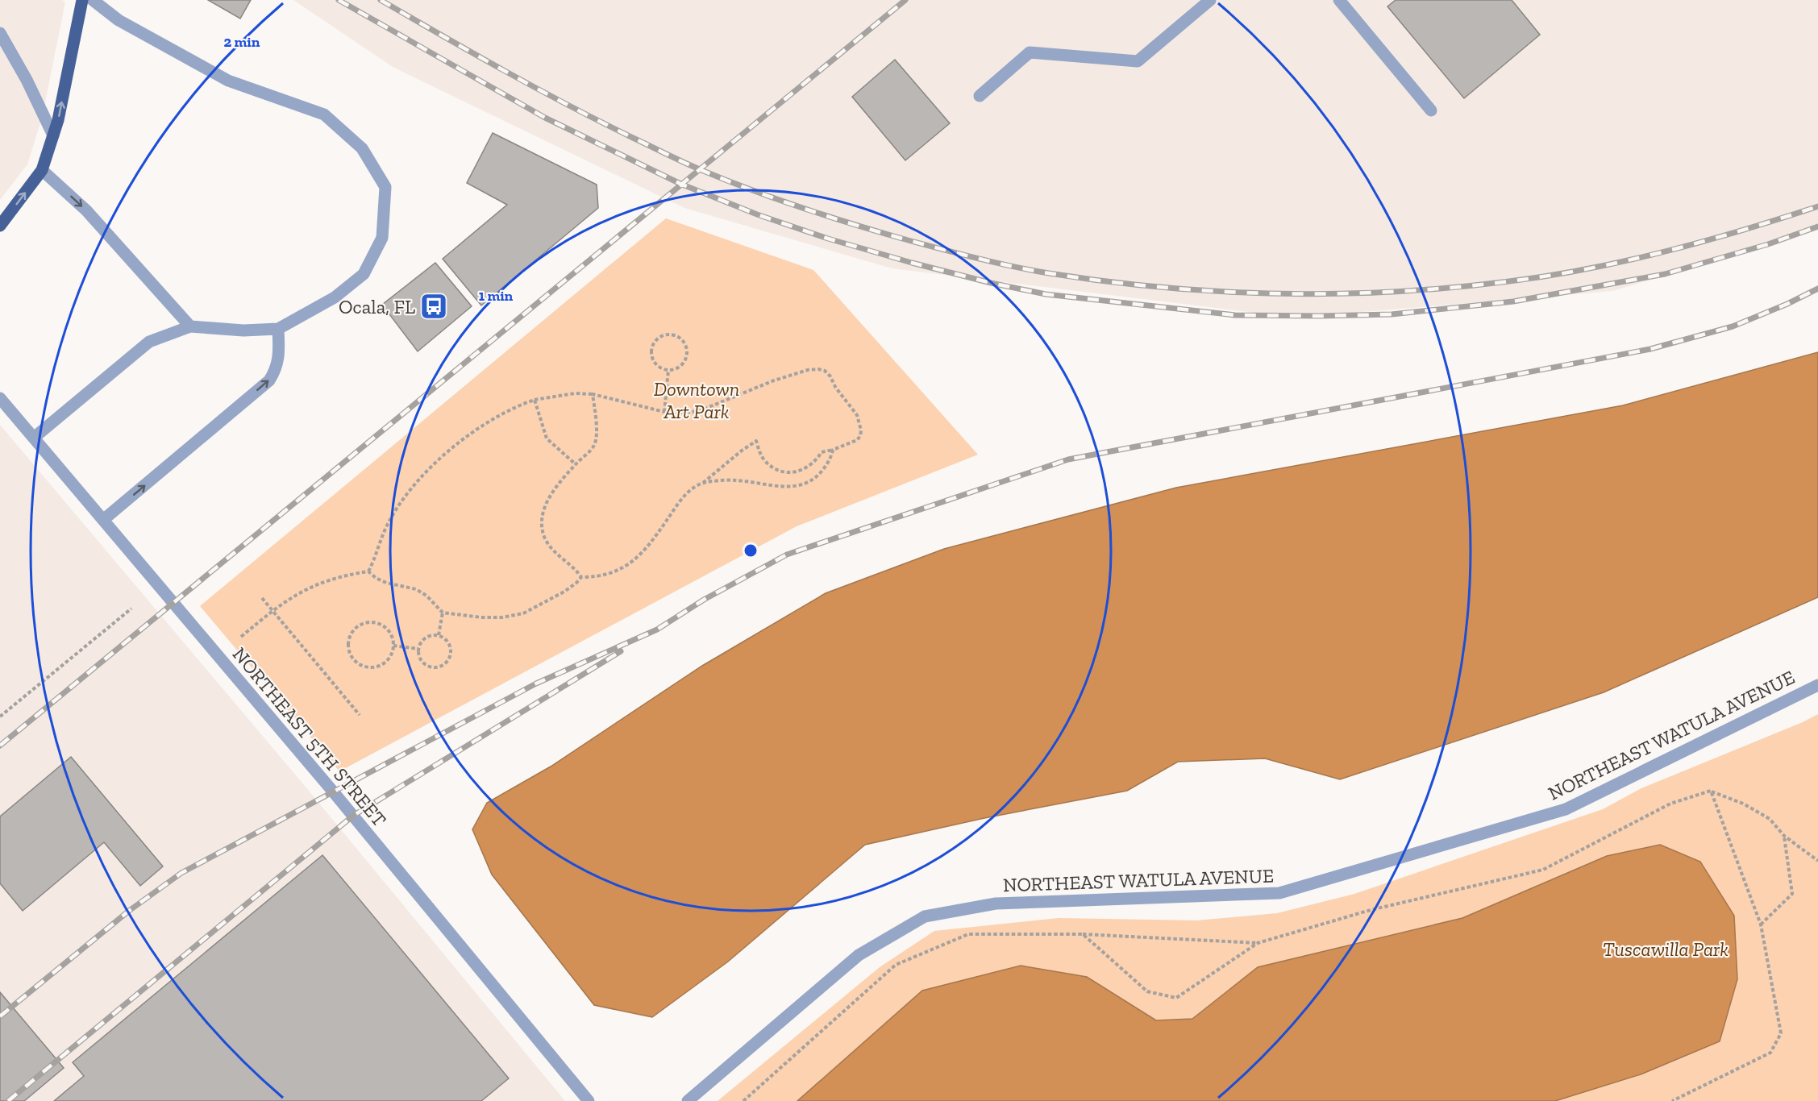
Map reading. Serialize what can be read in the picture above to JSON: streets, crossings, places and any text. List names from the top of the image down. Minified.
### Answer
{"streets":{"street":["NORTHEAST WATULA AVENUE","NORTHEAST 5TH STREET"]},"parks":["Downtown Art Park","Tuscawilla Park"],"places":{"bus stop":["Ocala, FL"]},"rings":["2 min","1 min"]}
